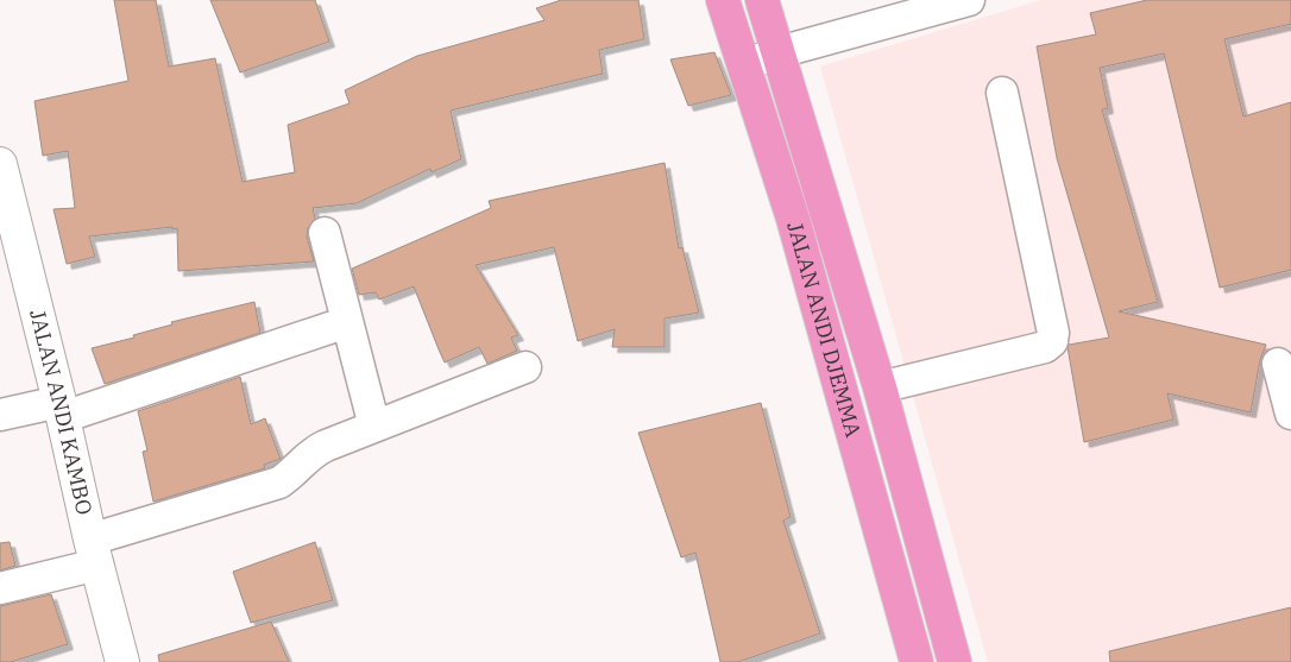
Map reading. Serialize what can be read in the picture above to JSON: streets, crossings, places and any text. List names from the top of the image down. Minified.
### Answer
{"streets":{"highway":["JALAN ANDI DJEMMA"],"street":["JALAN ANDI KAMBO"]}}
